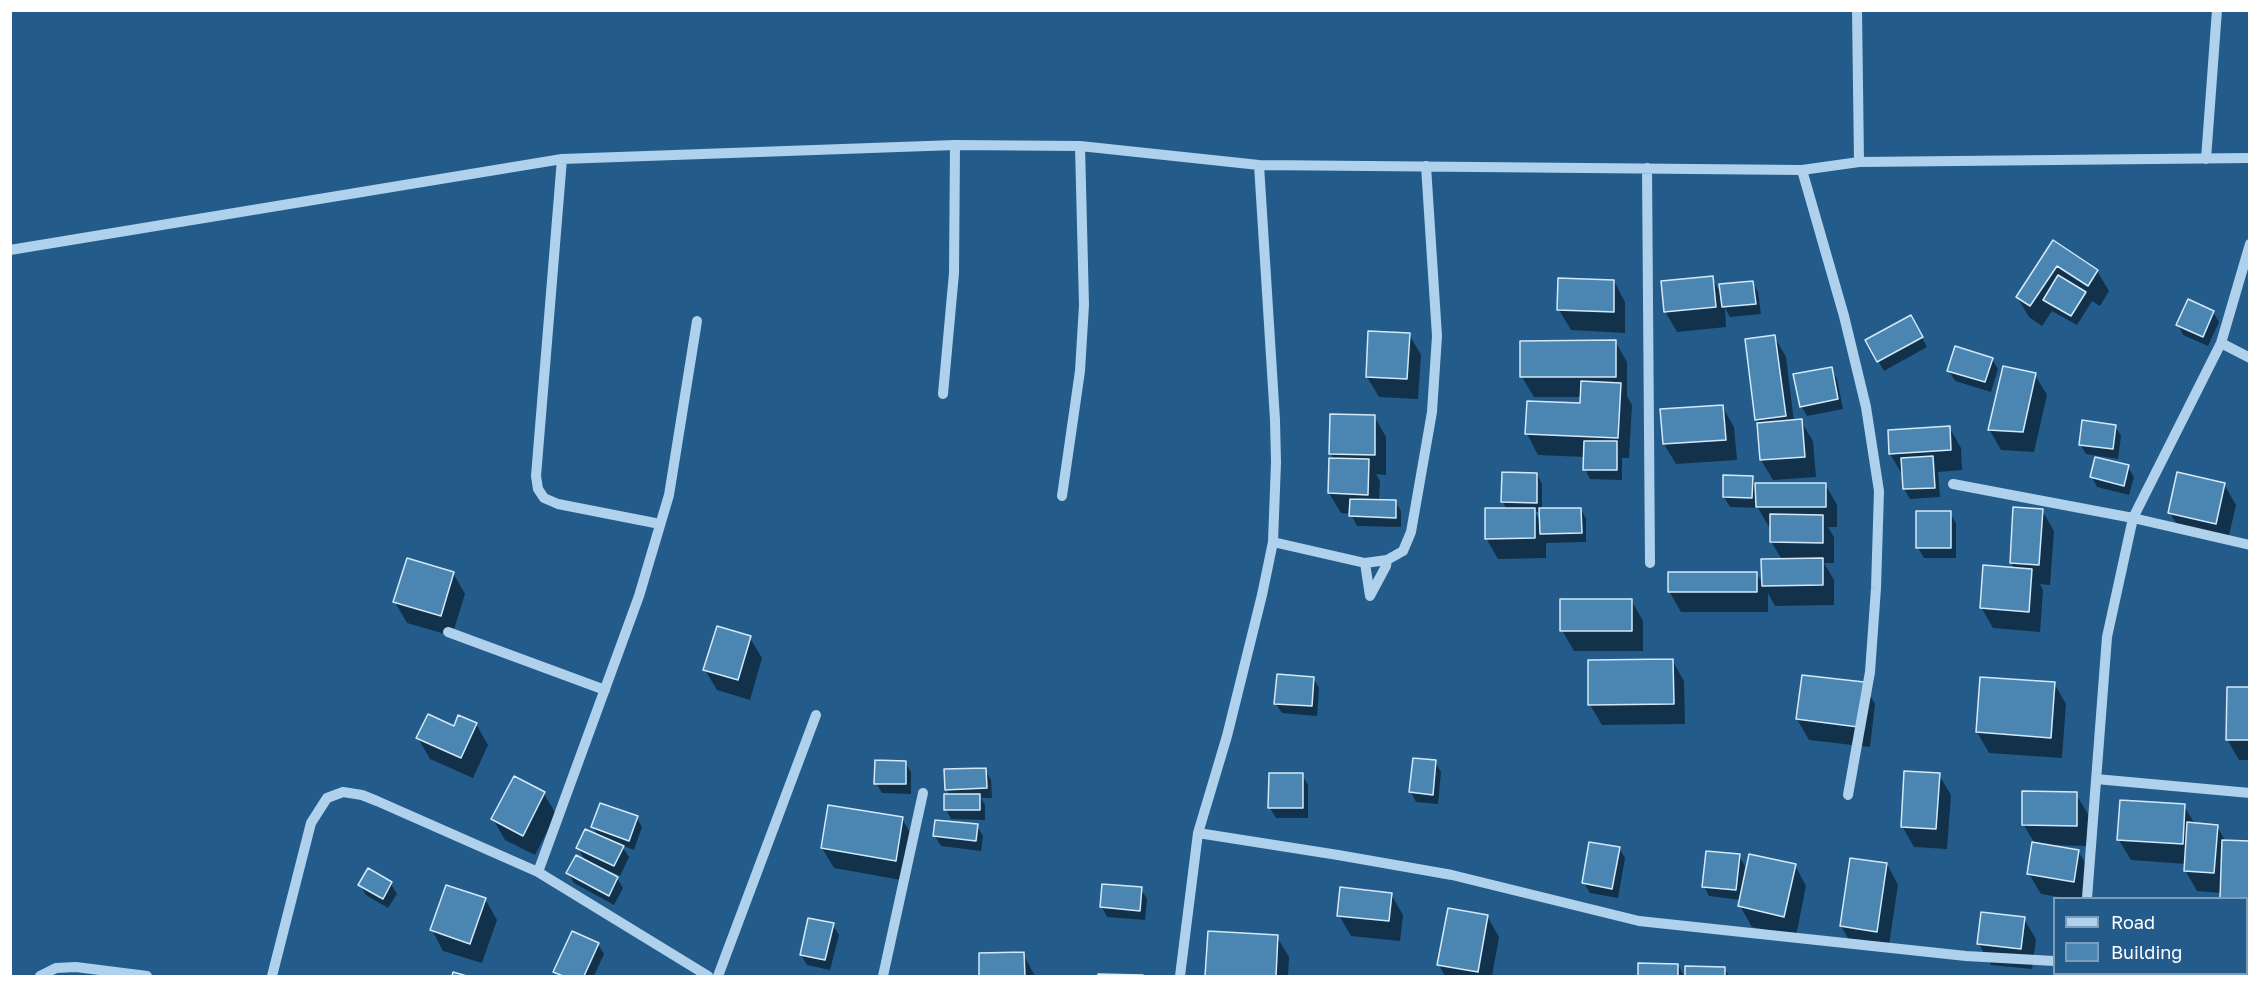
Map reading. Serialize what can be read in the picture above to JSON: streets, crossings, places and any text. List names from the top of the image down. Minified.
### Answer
{"legend":["Road","Building"]}
